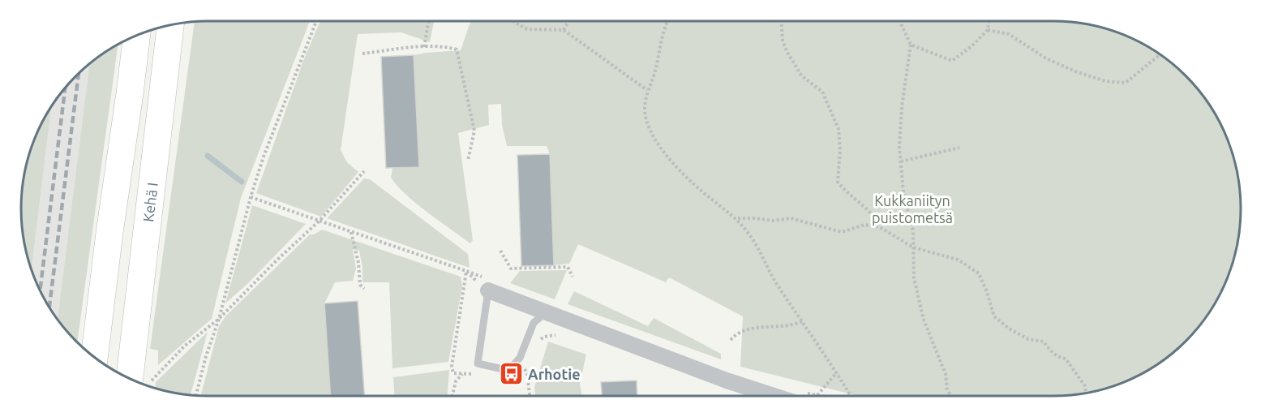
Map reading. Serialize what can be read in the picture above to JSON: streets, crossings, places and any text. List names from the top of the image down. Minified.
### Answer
{"streets":{"highway":["Kehä I"]},"parks":["Kukkaniityn puistometsä"],"places":{"bus stop":["Arhotie"]}}
